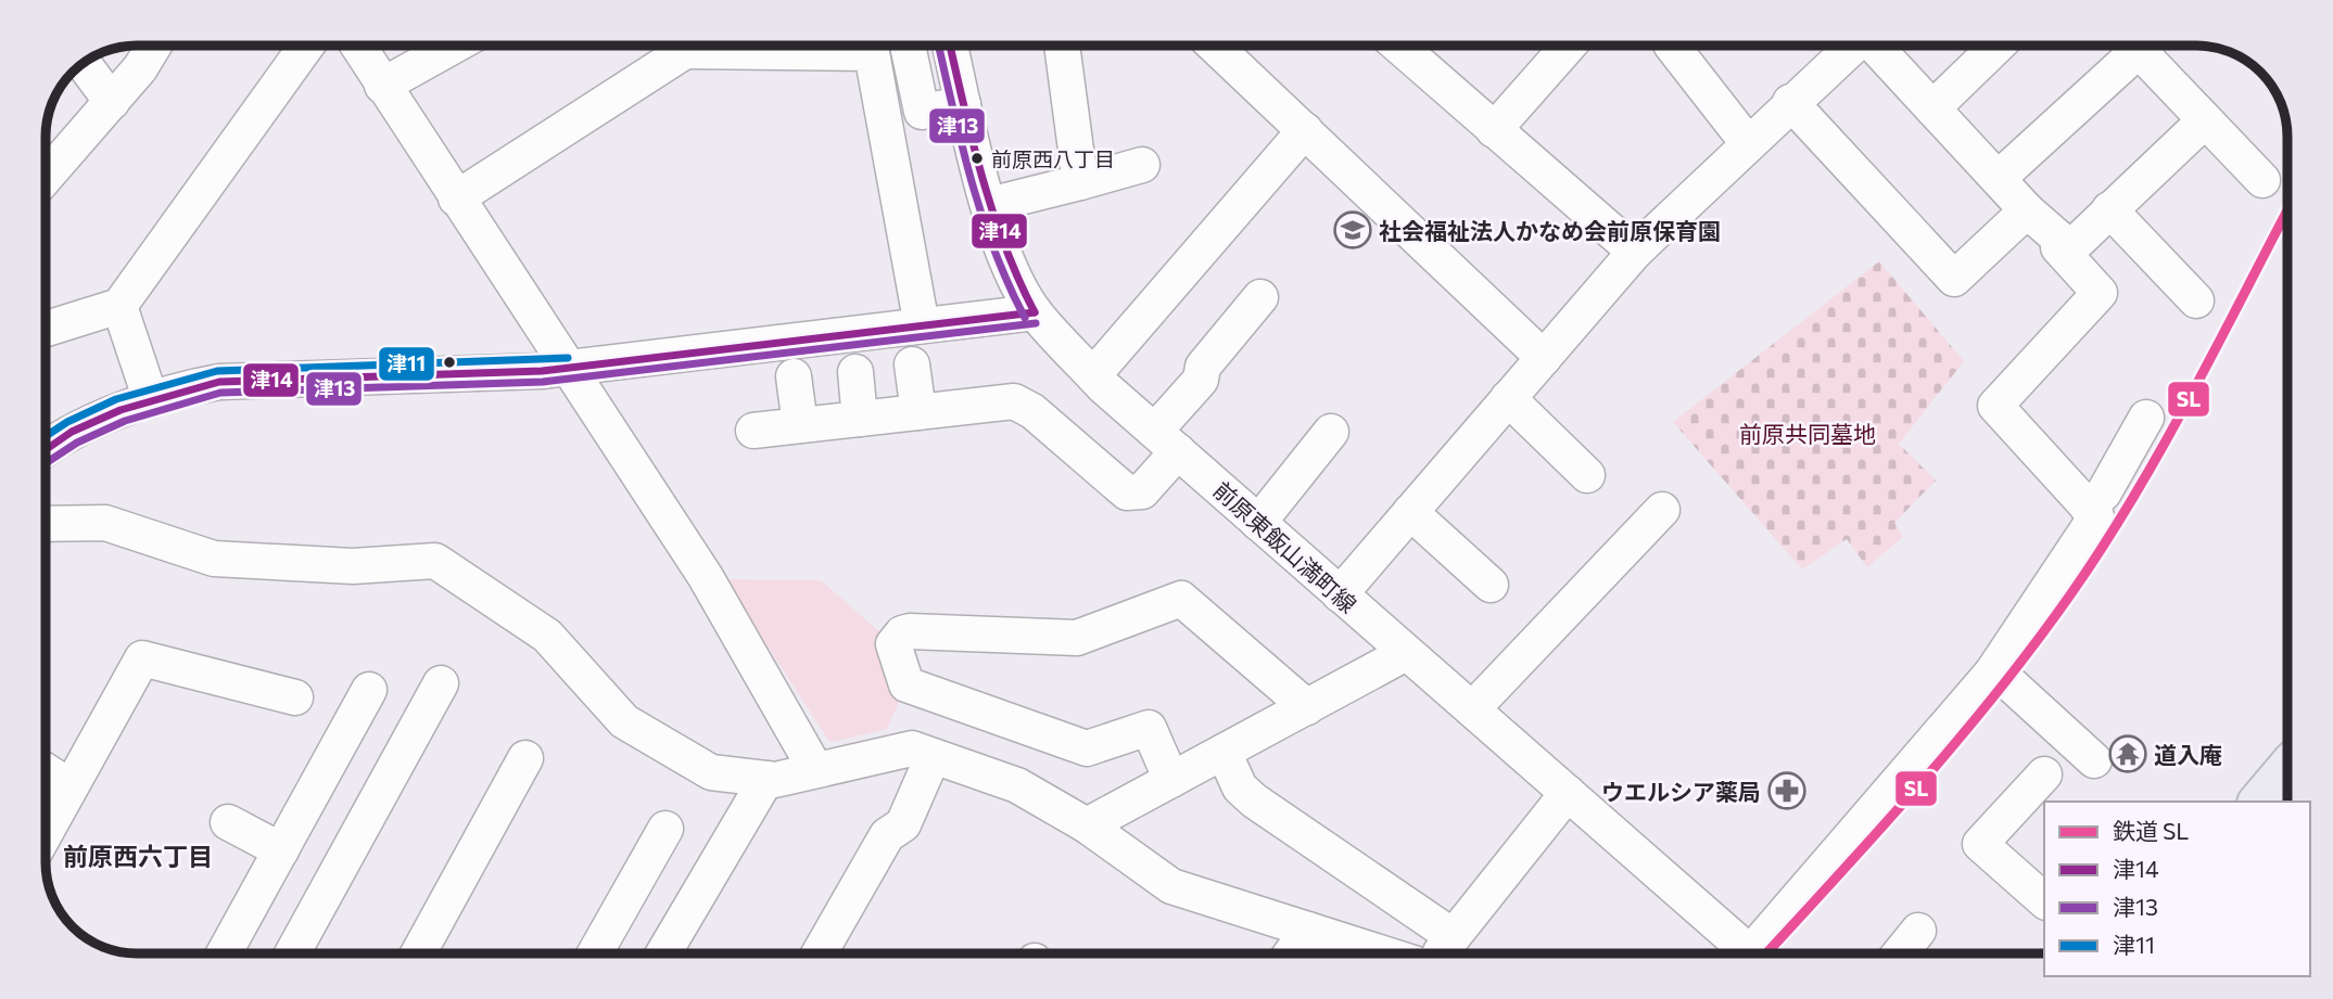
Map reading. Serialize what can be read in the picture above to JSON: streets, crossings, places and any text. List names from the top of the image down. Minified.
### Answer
{"streets":{"street":["前原東飯山満町線"]},"districts":["前原西六丁目"],"parks":["前原共同墓地"],"places":{"other":["前原西八丁目"],"school or university":["社会福祉法人かなめ会前原保育園"],"temple":["道入庵"],"pharmacy":["ウエルシア薬局"]},"lines":["transit line 津14","transit line 津13","rail line SL","transit line 津11"],"legend":["鉄道 SL","津14","津13","津11"]}
